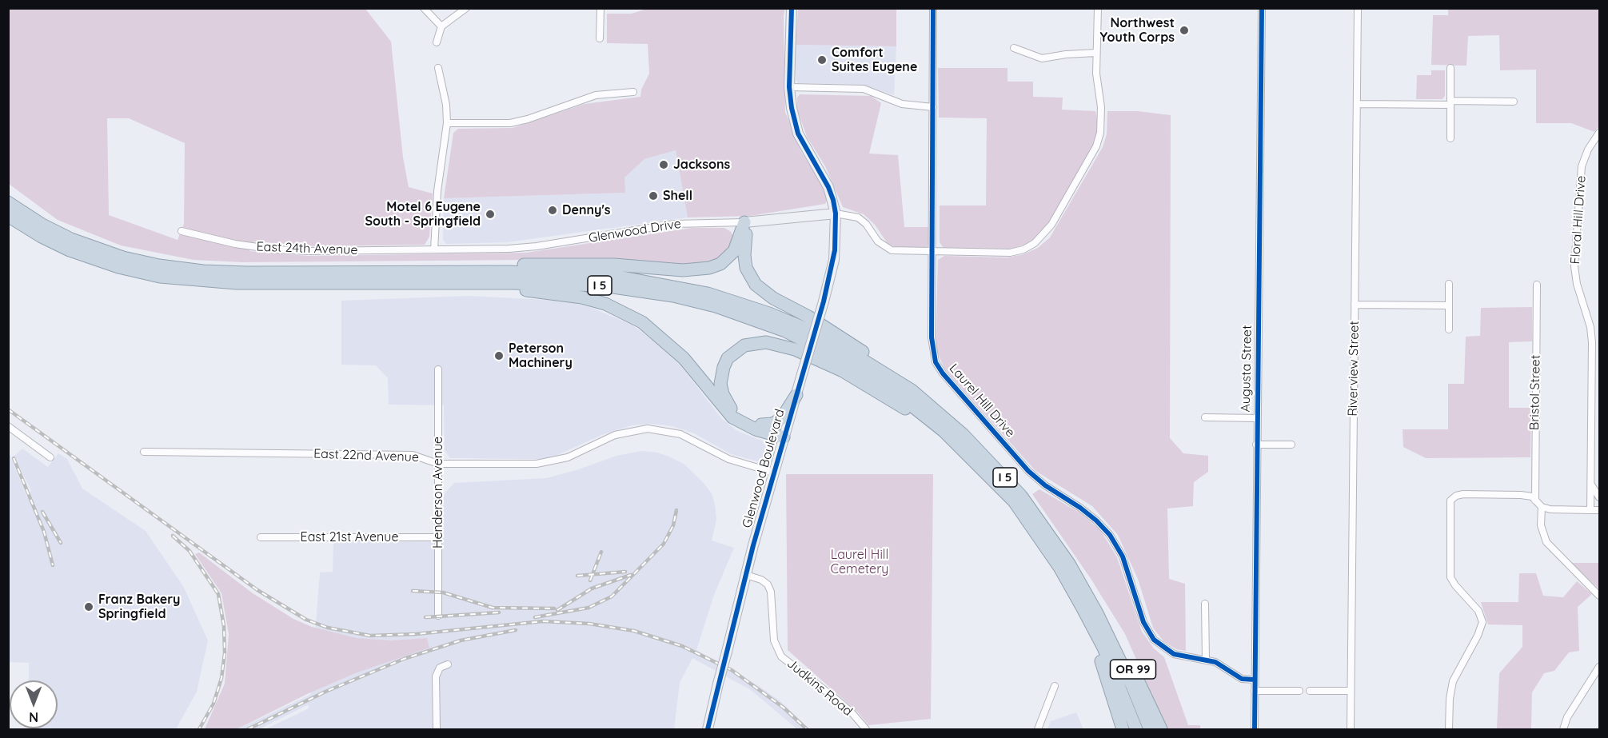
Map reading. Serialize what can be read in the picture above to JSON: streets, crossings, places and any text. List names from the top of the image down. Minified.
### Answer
{"streets":{"highway":["I 5","OR 99"],"main road":["Glenwood Drive","Glenwood Boulevard"],"street":["Floral Hill Drive","East 24th Avenue","Augusta Street","Riverview Street","Bristol Street","Laurel Hill Drive","East 22nd Avenue","Henderson Avenue","East 21st Avenue","Judkins Road"]},"crossings":[["Glenwood Drive","East 24th Avenue"],["Glenwood Drive","Glenwood Boulevard"],["I 5","OR 99"],["Augusta Street","Laurel Hill Drive"],["East 22nd Avenue","Glenwood Boulevard"],["East 22nd Avenue","Henderson Avenue"],["Glenwood Boulevard","Judkins Road"],["Henderson Avenue","East 21st Avenue"]],"parks":["Laurel Hill Cemetery"],"places":["Northwest Youth Corps","Comfort Suites Eugene","Jacksons","Shell","Denny's","Motel 6 Eugene South - Springfield","Peterson Machinery","Franz Bakery Springfield"],"north":"bottom"}
